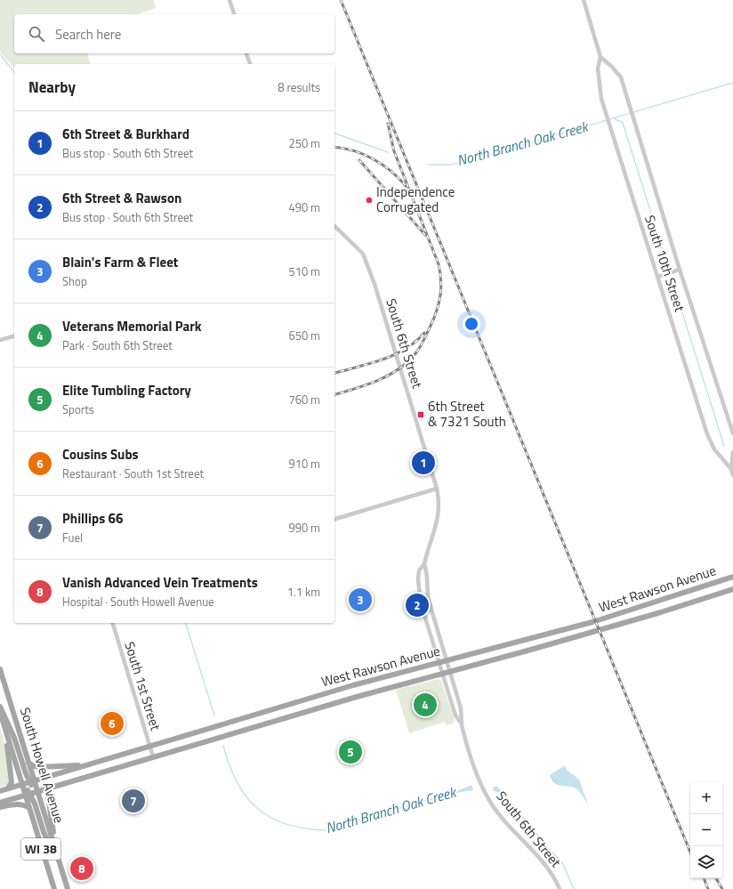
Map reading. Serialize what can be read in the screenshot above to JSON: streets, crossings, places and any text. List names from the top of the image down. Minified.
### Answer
{"streets":{"main road":["West Rawson Avenue","South Howell Avenue","WI 38"],"street":["South 10th Street","South 6th Street","South 1st Street"]},"crossings":[["South 6th Street","West Rawson Avenue"],["West Rawson Avenue","South 1st Street"],["West Rawson Avenue","South Howell Avenue"]],"water":["North Branch Oak Creek"],"places":{"other":["Independence Corrugated"],"transit":["6th Street & 7321 South"]},"page":{"search":"Search here","heading":["Nearby","8 results"],"list":[{"mark":"1","name":"6th Street & Burkhard","note":"Bus stop · South 6th Street","value":"250 m"},{"mark":"2","name":"6th Street & Rawson","note":"Bus stop · South 6th Street","value":"490 m"},{"mark":"3","name":"Blain's Farm & Fleet","note":"Shop","value":"510 m"},{"mark":"4","name":"Veterans Memorial Park","note":"Park · South 6th Street","value":"650 m"},{"mark":"5","name":"Elite Tumbling Factory","note":"Sports","value":"760 m"},{"mark":"6","name":"Cousins Subs","note":"Restaurant · South 1st Street","value":"910 m"},{"mark":"7","name":"Phillips 66","note":"Fuel","value":"990 m"},{"mark":"8","name":"Vanish Advanced Vein Treatments","note":"Hospital · South Howell Avenue","value":"1.1 km"}],"pins":["1","3","2","4","6","5","7","8"],"map_buttons":["+","−"]}}
